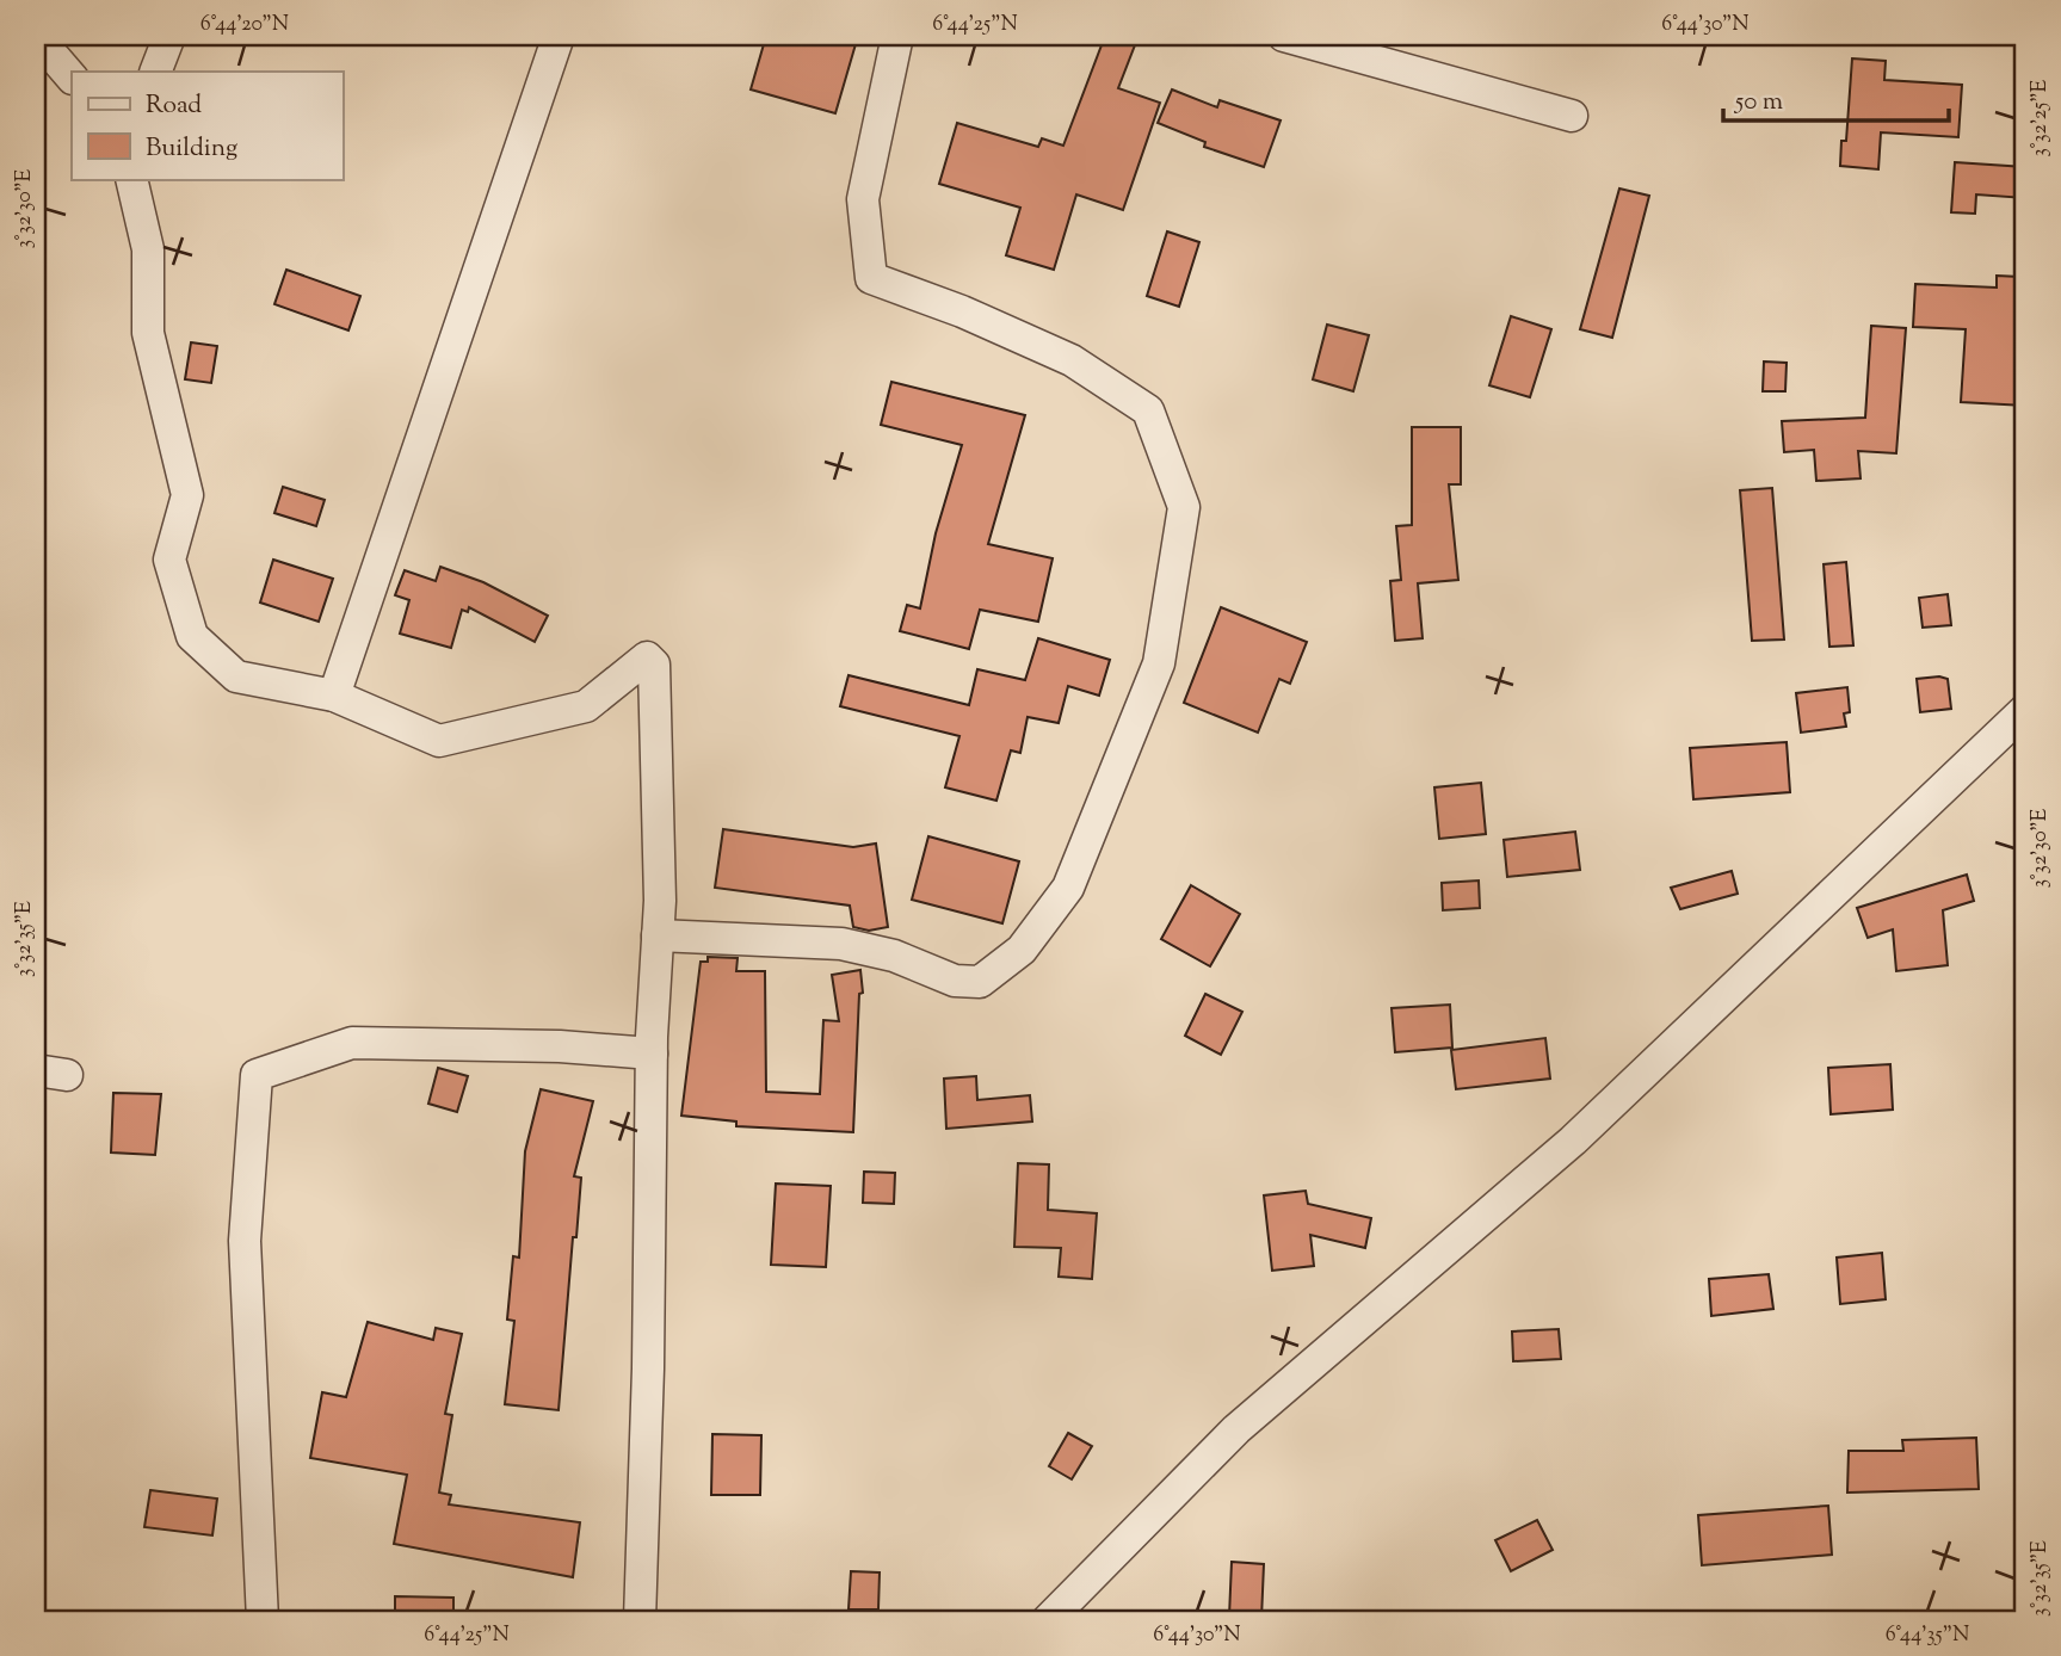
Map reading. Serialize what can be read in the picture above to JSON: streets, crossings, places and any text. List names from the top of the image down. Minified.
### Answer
{"legend":["Road","Building"],"scale_bar":"50 m","coordinates":["6°44'20\"N","6°44'25\"N","6°44'30\"N","3°32'25\"E","3°32'30\"E","3°32'35\"E","6°44'35\"N"]}
